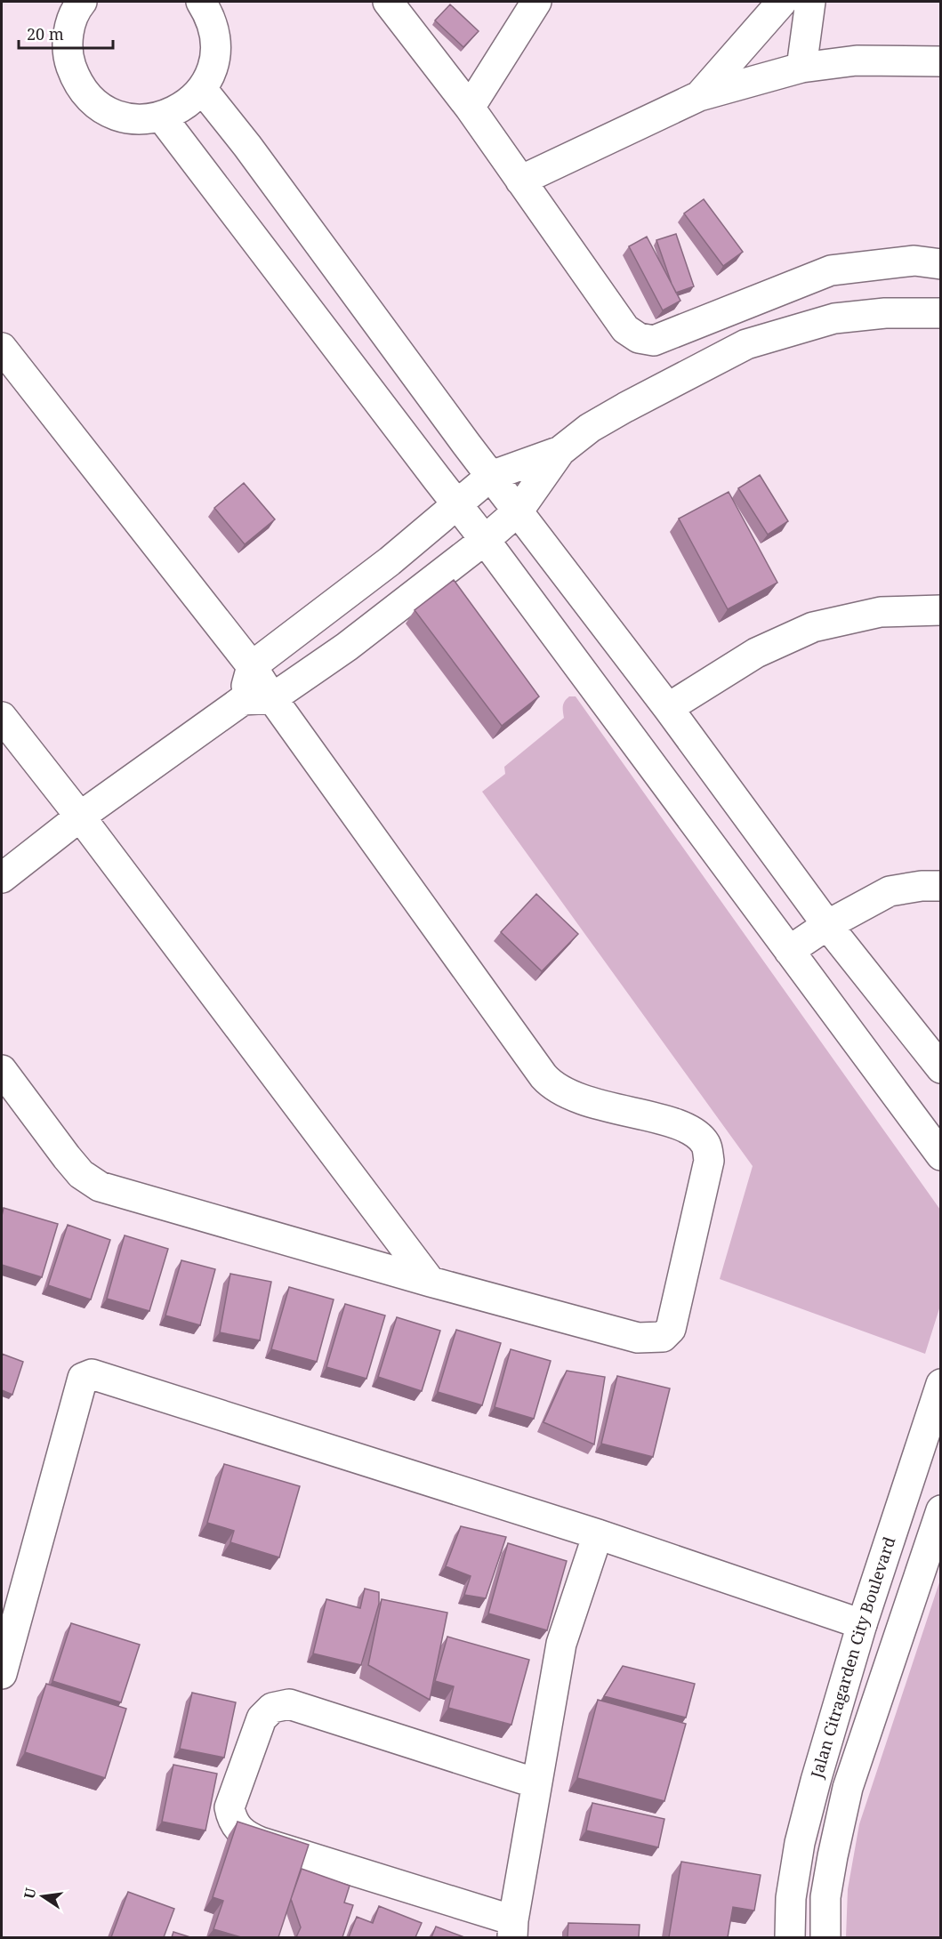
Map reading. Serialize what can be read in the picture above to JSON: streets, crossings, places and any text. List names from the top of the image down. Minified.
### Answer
{"streets":{"street":["Jalan Citragarden City Boulevard"]},"scale_bar":"20 m","north":"left"}
